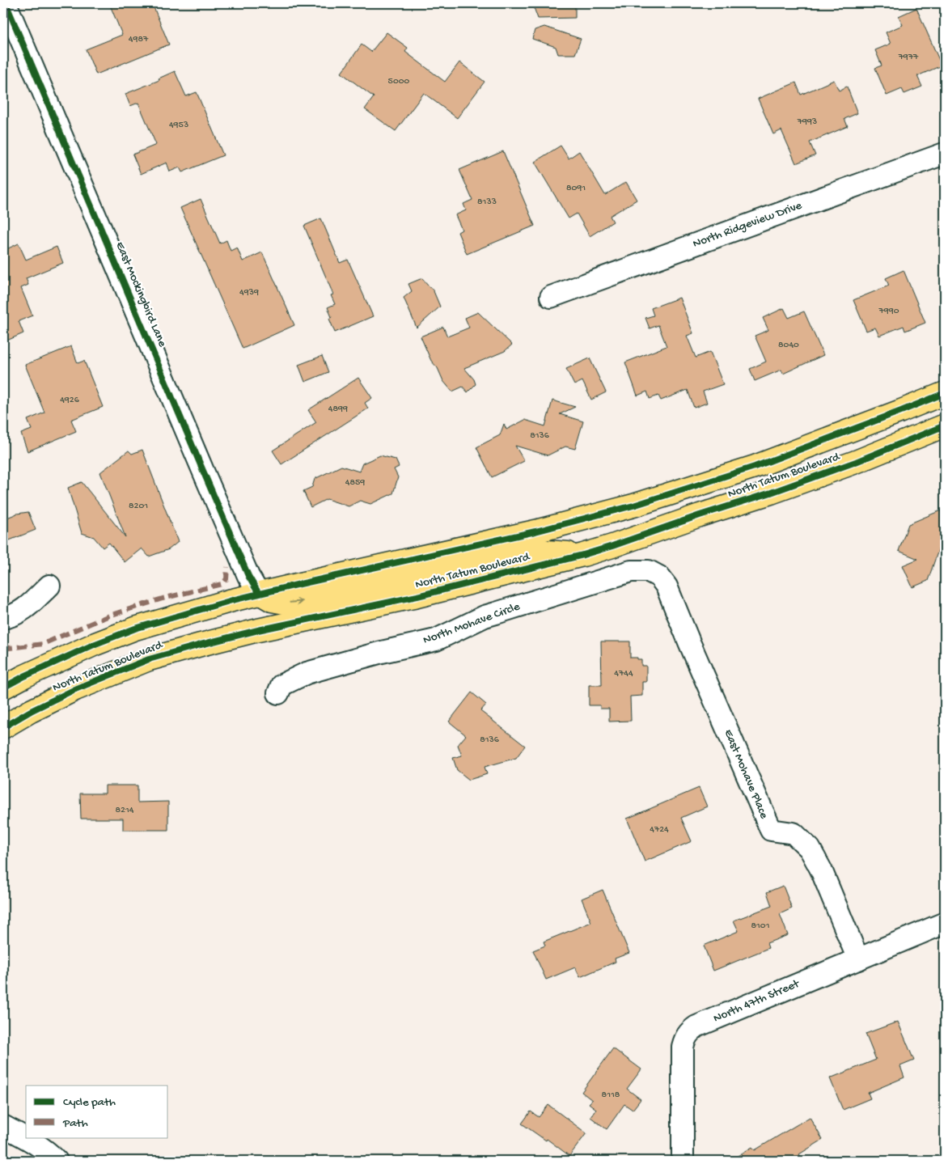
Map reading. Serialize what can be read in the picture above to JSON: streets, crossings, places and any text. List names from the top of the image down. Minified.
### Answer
{"streets":{"main road":["North Tatum Boulevard"],"street":["North Ridgeview Drive","East Mockingbird Lane","North Mohave Circle","East Mohave Place","North 47th Street"]},"crossings":[["East Mockingbird Lane","North Tatum Boulevard"],["North Mohave Circle","East Mohave Place"],["East Mohave Place","North 47th Street"]],"house_numbers":["4987","7977","5000","7993","4953","8091","8133","4939","7990","8040","4926","4899","8136","4859","8201","4744","8136","8214","4724","8101","8118"],"legend":["Cycle path","Path"]}
